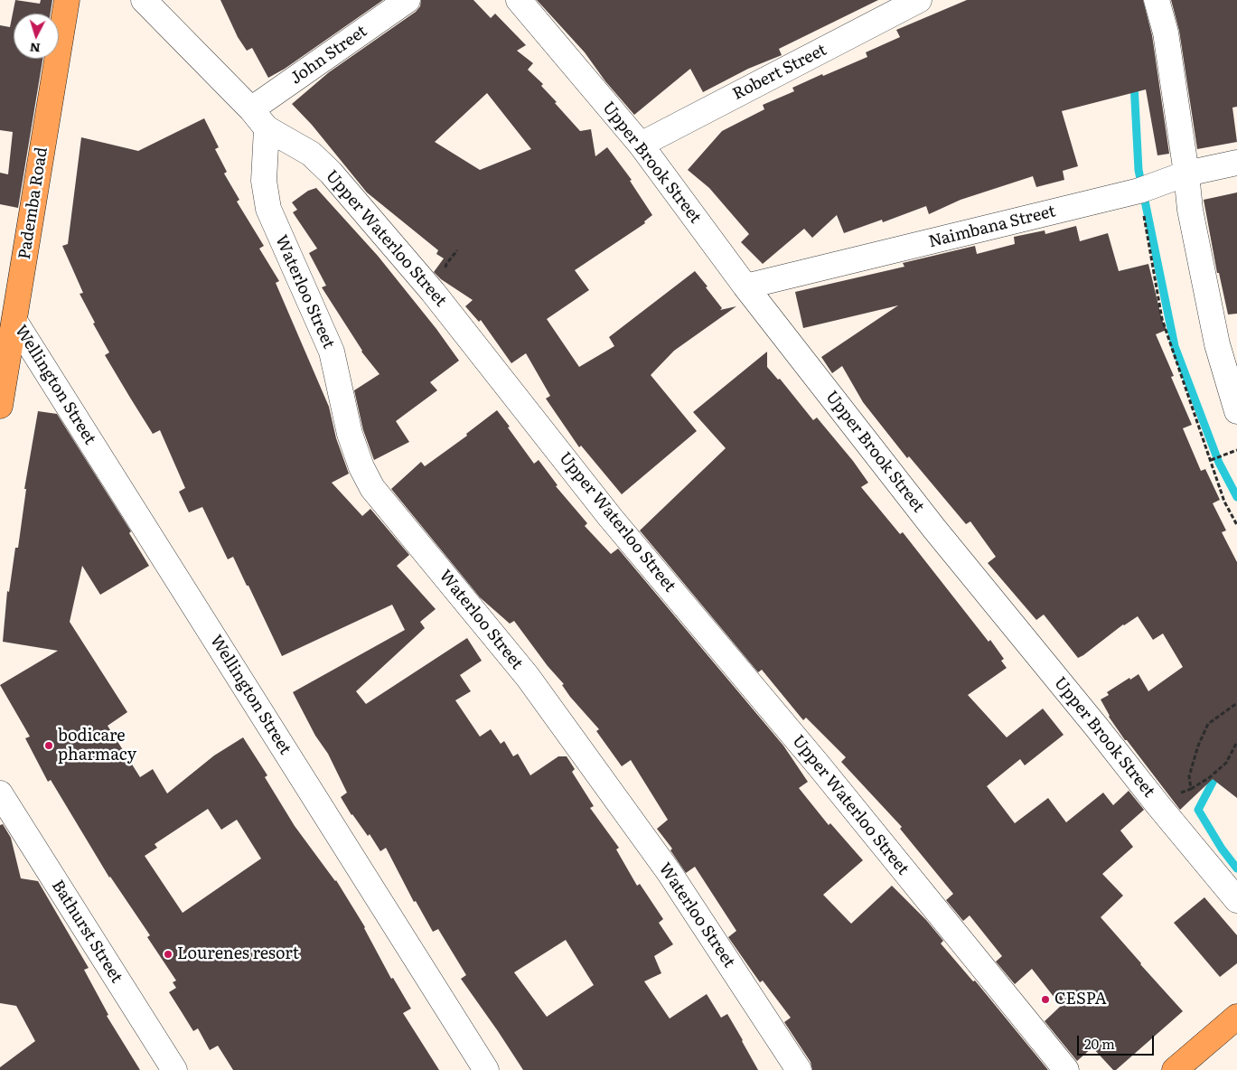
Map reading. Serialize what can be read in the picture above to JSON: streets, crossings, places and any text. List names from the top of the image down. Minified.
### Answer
{"streets":{"main road":["Pademba Road"],"street":["John Street","Robert Street","Upper Brook Street","Naimbana Street","Upper Waterloo Street","Waterloo Street","Wellington Street","Bathurst Street"]},"crossings":[["John Street","Upper Waterloo Street"],["Robert Street","Upper Brook Street"],["Upper Brook Street","Naimbana Street"],["Pademba Road","Wellington Street"],["Upper Waterloo Street","Waterloo Street"]],"places":["bodicare pharmacy","Lourenes resort","CESPA"],"scale_bar":"20 m","north":"bottom"}
